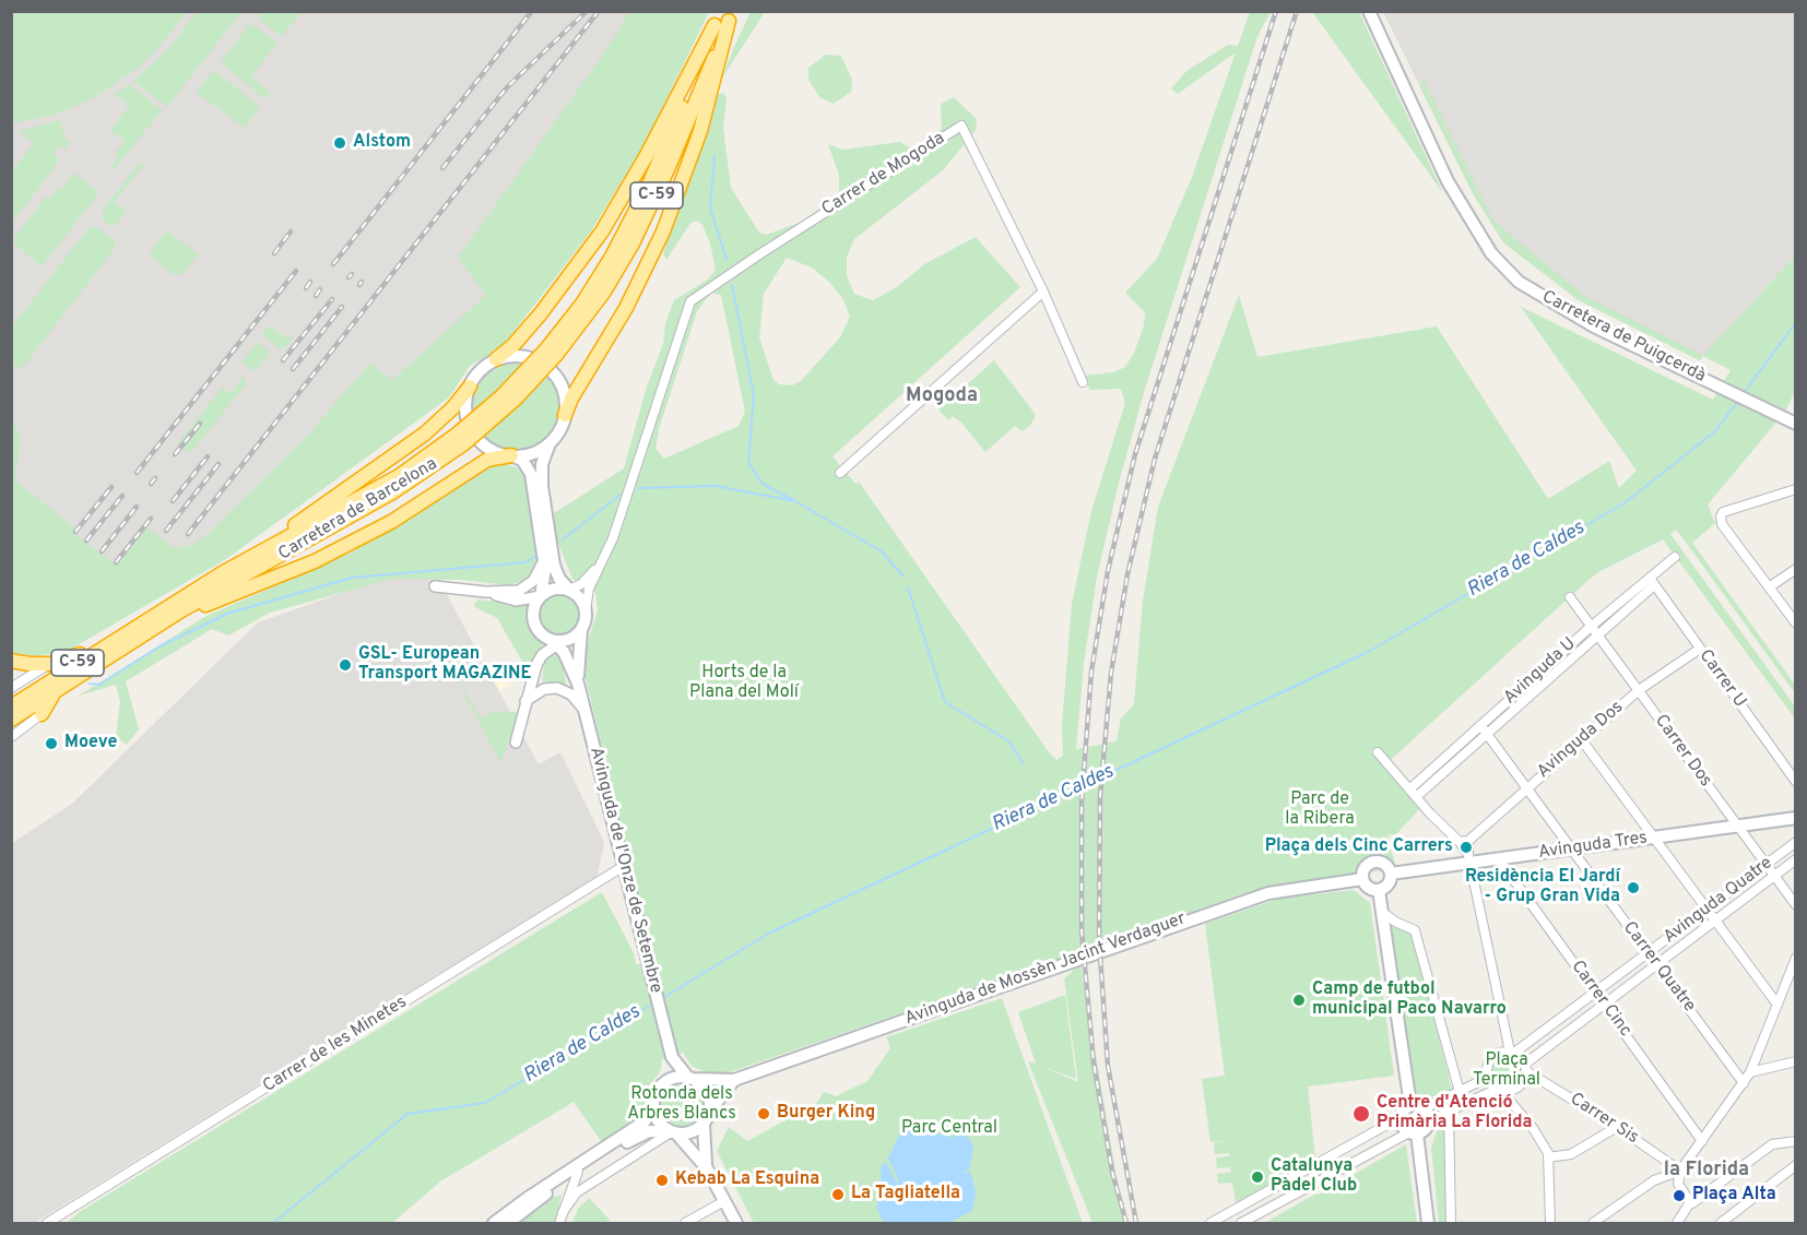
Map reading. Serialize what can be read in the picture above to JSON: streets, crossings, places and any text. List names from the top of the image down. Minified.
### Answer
{"streets":{"highway":["C-59","Carretera de Barcelona"],"main road":["Carretera de Puigcerdà","Avinguda Tres","Avinguda de l'Onze de Setembre","Avinguda de Mossèn Jacint Verdaguer"],"street":["Carrer de Mogoda","Avinguda U","Carrer U","Avinguda Dos","Carrer Dos","Avinguda Quatre","Carrer Quatre","Carrer Cinc","Carrer de les Minetes","Carrer Sis"]},"crossings":[["Carrer de Mogoda","Avinguda de l'Onze de Setembre"],["Avinguda U","Carrer U"],["Avinguda U","Carrer Dos"],["Avinguda U","Carrer Quatre"],["Carrer U","Avinguda Dos"],["Avinguda Dos","Carrer Dos"],["Avinguda Dos","Carrer Quatre"],["Carrer Dos","Avinguda Tres"],["Carrer Dos","Avinguda Quatre"],["Avinguda Tres","Carrer Quatre"],["Avinguda Tres","Avinguda de Mossèn Jacint Verdaguer"],["Avinguda Tres","Carrer Cinc"],["Avinguda de l'Onze de Setembre","Avinguda de Mossèn Jacint Verdaguer"],["Avinguda de l'Onze de Setembre","Carrer de les Minetes"],["Avinguda Quatre","Carrer Quatre"],["Avinguda Quatre","Carrer Cinc"],["Avinguda Quatre","Carrer Sis"]],"districts":["Mogoda","la Florida"],"water":["Riera de Caldes"],"parks":["Horts de la Plana del Molí","Parc de la Ribera","Plaça Terminal","Rotonda dels Arbres Blancs","Parc Central"],"places":["Alstom","GSL- European Transport MAGAZINE","Moeve","Plaça dels Cinc Carrers","Residència El Jardí - Grup Gran Vida","Camp de futbol municipal Paco Navarro","Burger King","Centre d'Atenció Primària La Florida","Catalunya Pàdel Club","Kebab La Esquina","La Tagliatella","Plaça Alta"]}
